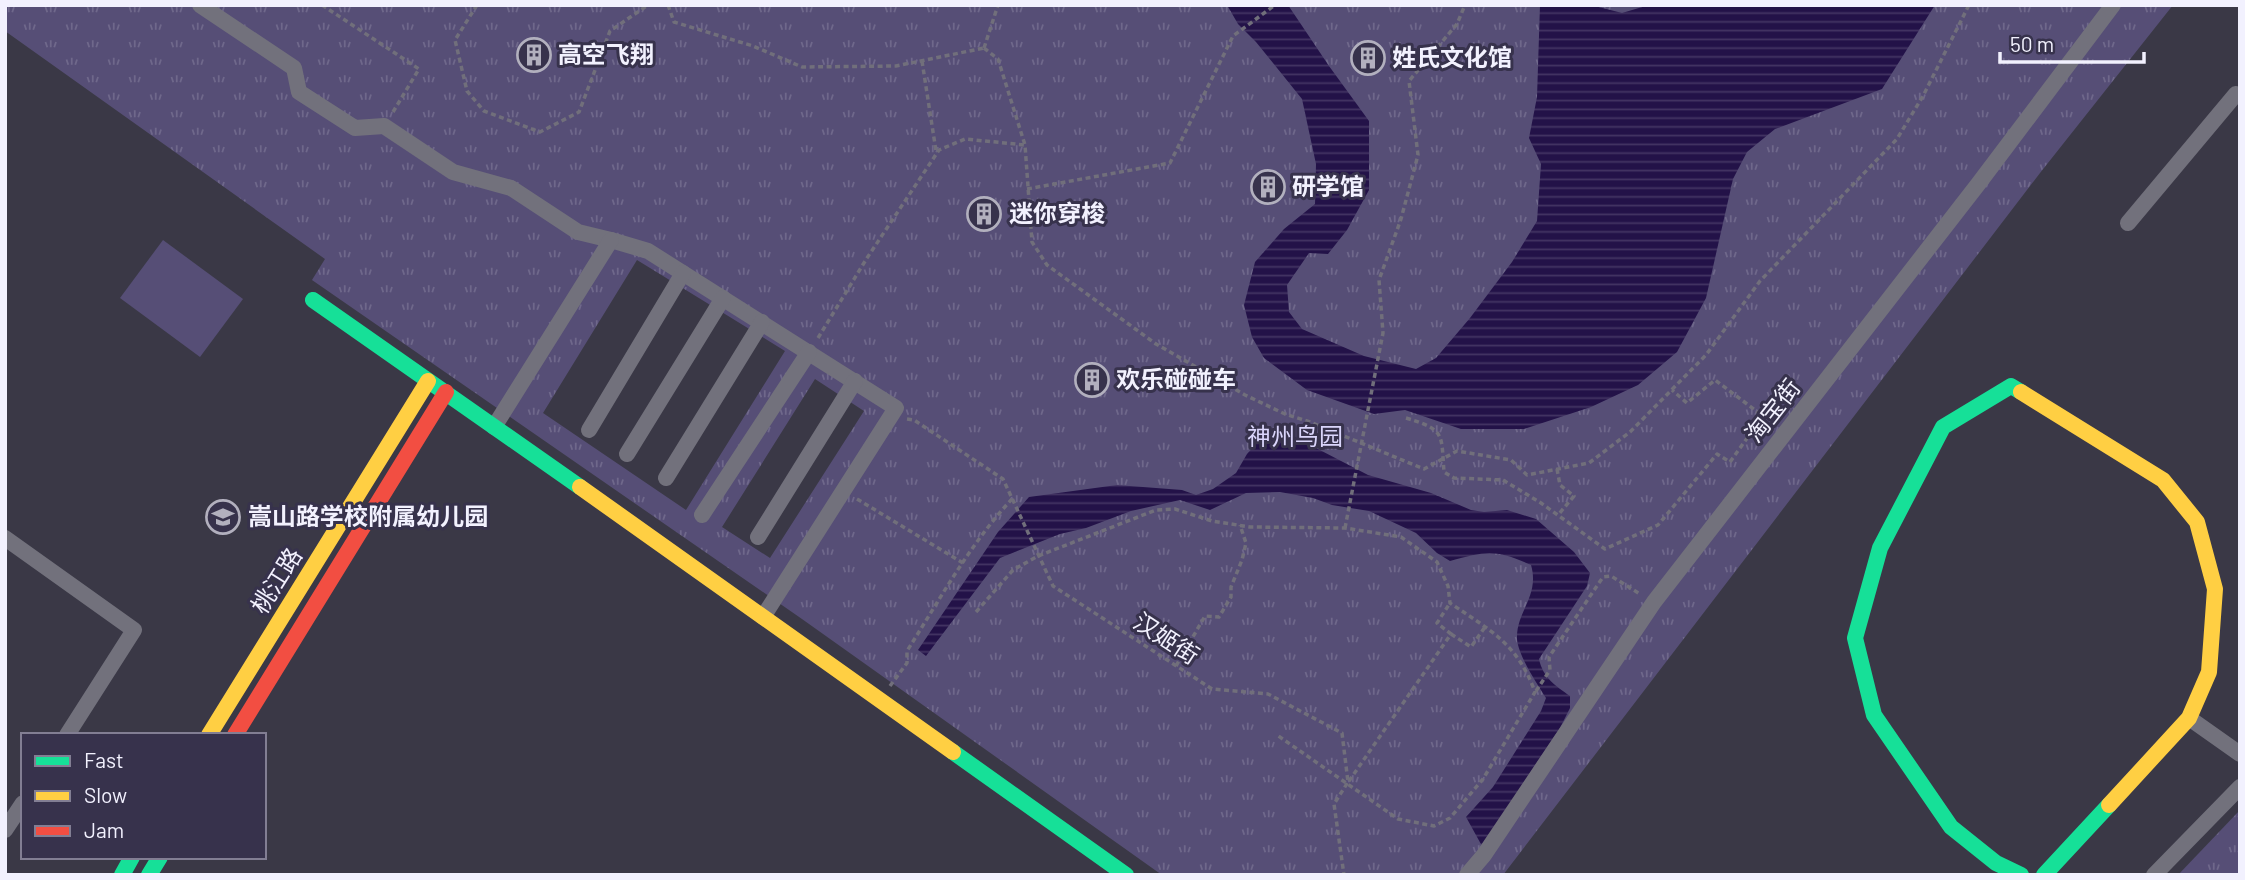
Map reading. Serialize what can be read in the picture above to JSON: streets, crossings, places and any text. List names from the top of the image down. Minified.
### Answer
{"streets":{"street":["淘宝街","桃江路"],"path":["汉姬街"]},"parks":["神州鸟园"],"places":{"building":["高空飞翔","姓氏文化馆","研学馆","迷你穿梭","欢乐碰碰车"],"school or university":["嵩山路学校附属幼儿园"]},"legend":["Fast","Slow","Jam"],"scale_bar":"50 m"}
